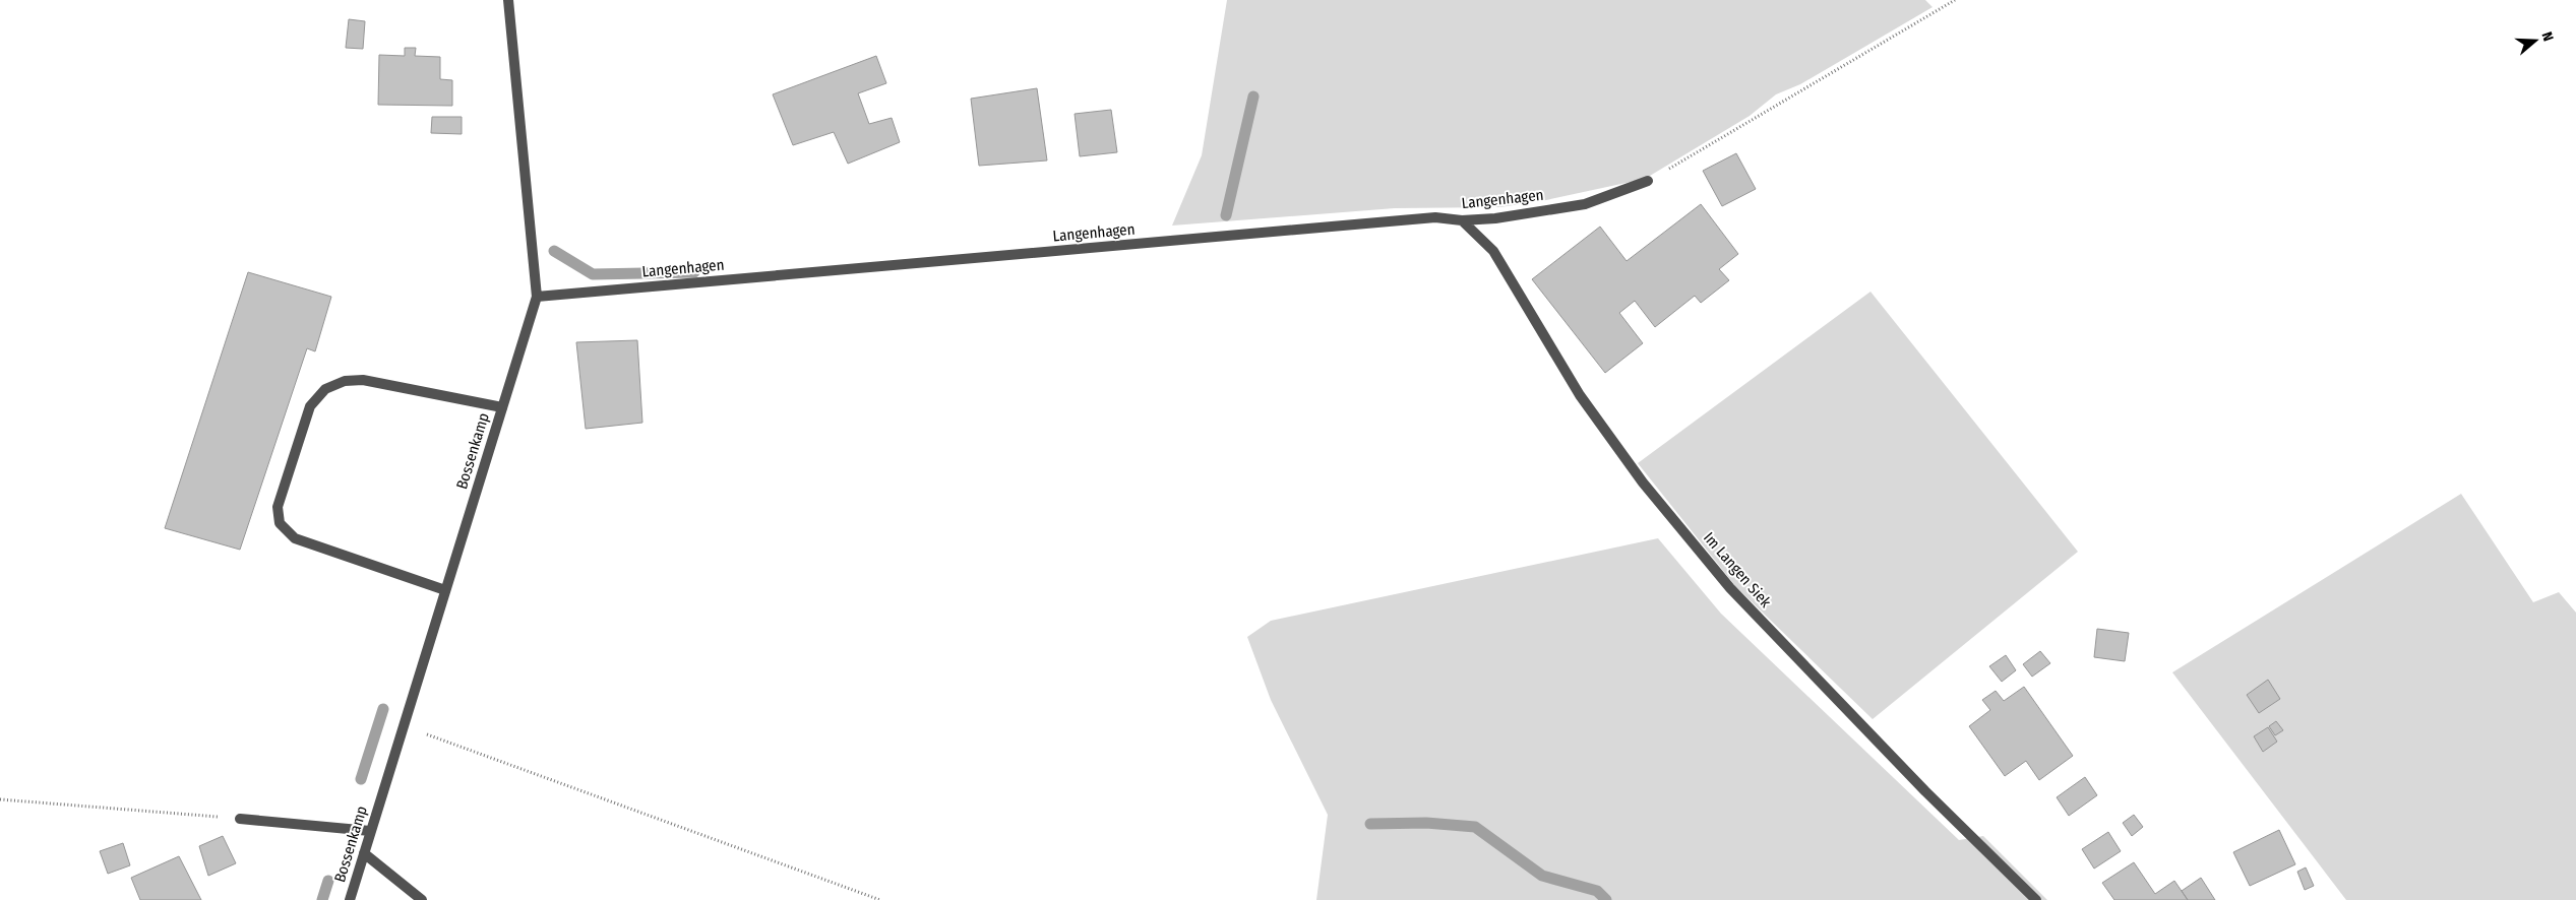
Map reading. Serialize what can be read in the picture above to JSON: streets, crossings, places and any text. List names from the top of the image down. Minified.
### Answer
{"streets":{"street":["Langenhagen","Bossenkamp","Im Langen Siek"]},"crossings":[["Langenhagen","Bossenkamp"],["Langenhagen","Im Langen Siek"]],"north":"right"}
